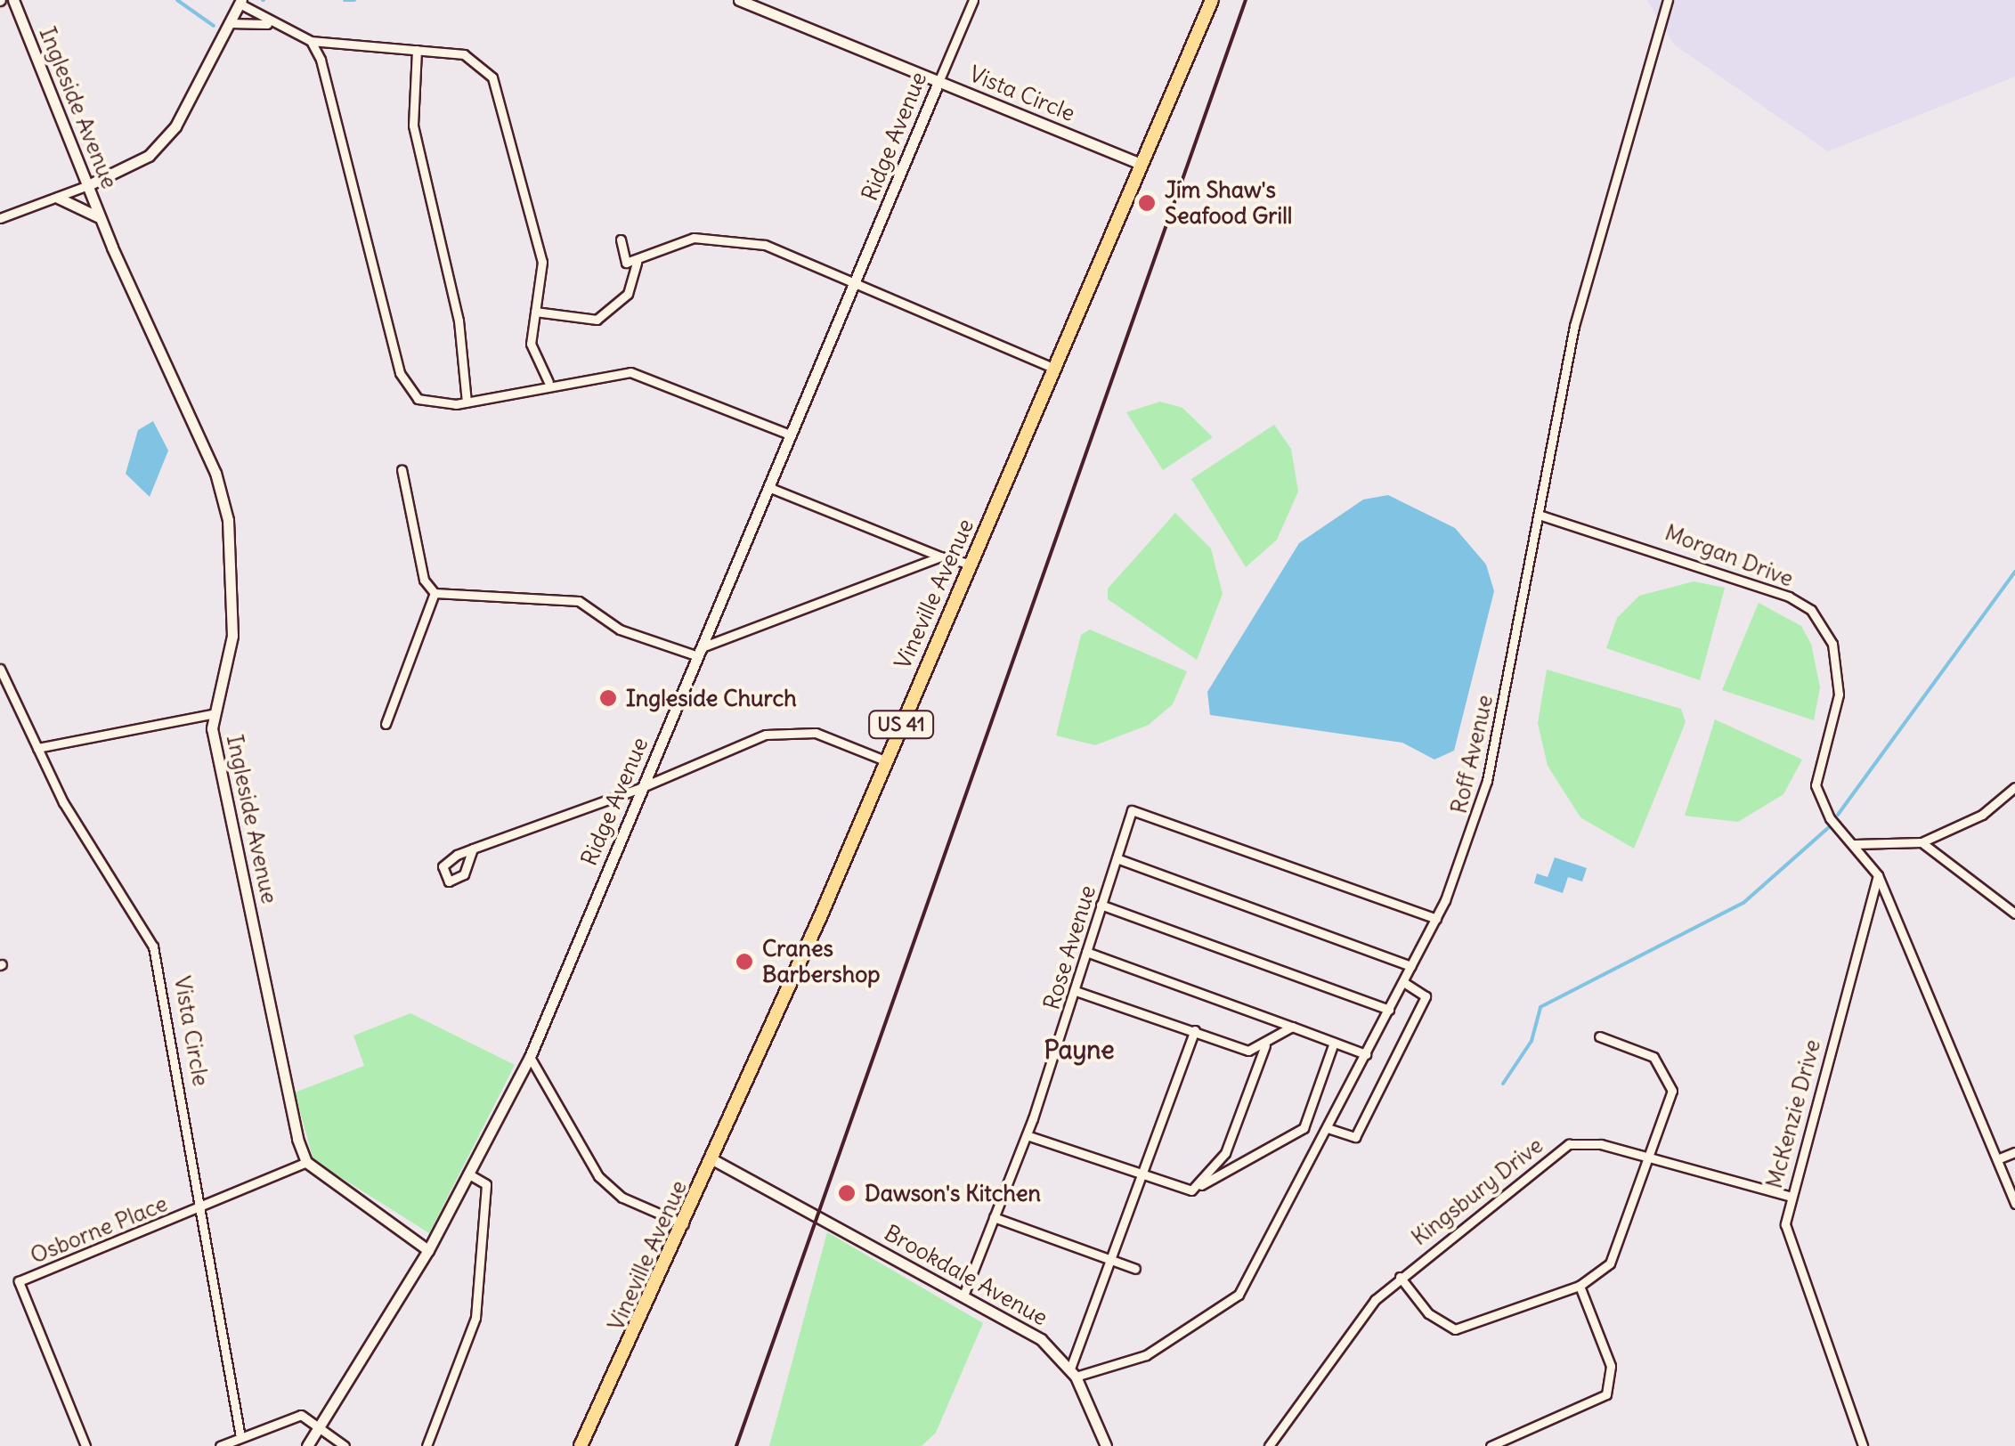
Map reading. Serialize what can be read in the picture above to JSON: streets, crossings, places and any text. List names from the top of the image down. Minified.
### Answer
{"streets":{"main road":["Vineville Avenue","US 41"],"street":["Vista Circle","Ingleside Avenue","Ridge Avenue","Morgan Drive","Roff Avenue","Rose Avenue","McKenzie Drive","Kingsbury Drive","Osborne Place","Brookdale Avenue"]},"crossings":[["Vista Circle","Ridge Avenue"],["Vista Circle","Vineville Avenue"],["Vista Circle","Osborne Place"],["Ingleside Avenue","Osborne Place"],["Morgan Drive","Roff Avenue"],["Vineville Avenue","Brookdale Avenue"],["Roff Avenue","Rose Avenue"],["Roff Avenue","Brookdale Avenue"],["Rose Avenue","Brookdale Avenue"],["McKenzie Drive","Kingsbury Drive"]],"districts":["Payne"],"places":["Jim Shaw's Seafood Grill","Ingleside Church","Cranes Barbershop","Dawson's Kitchen"]}
